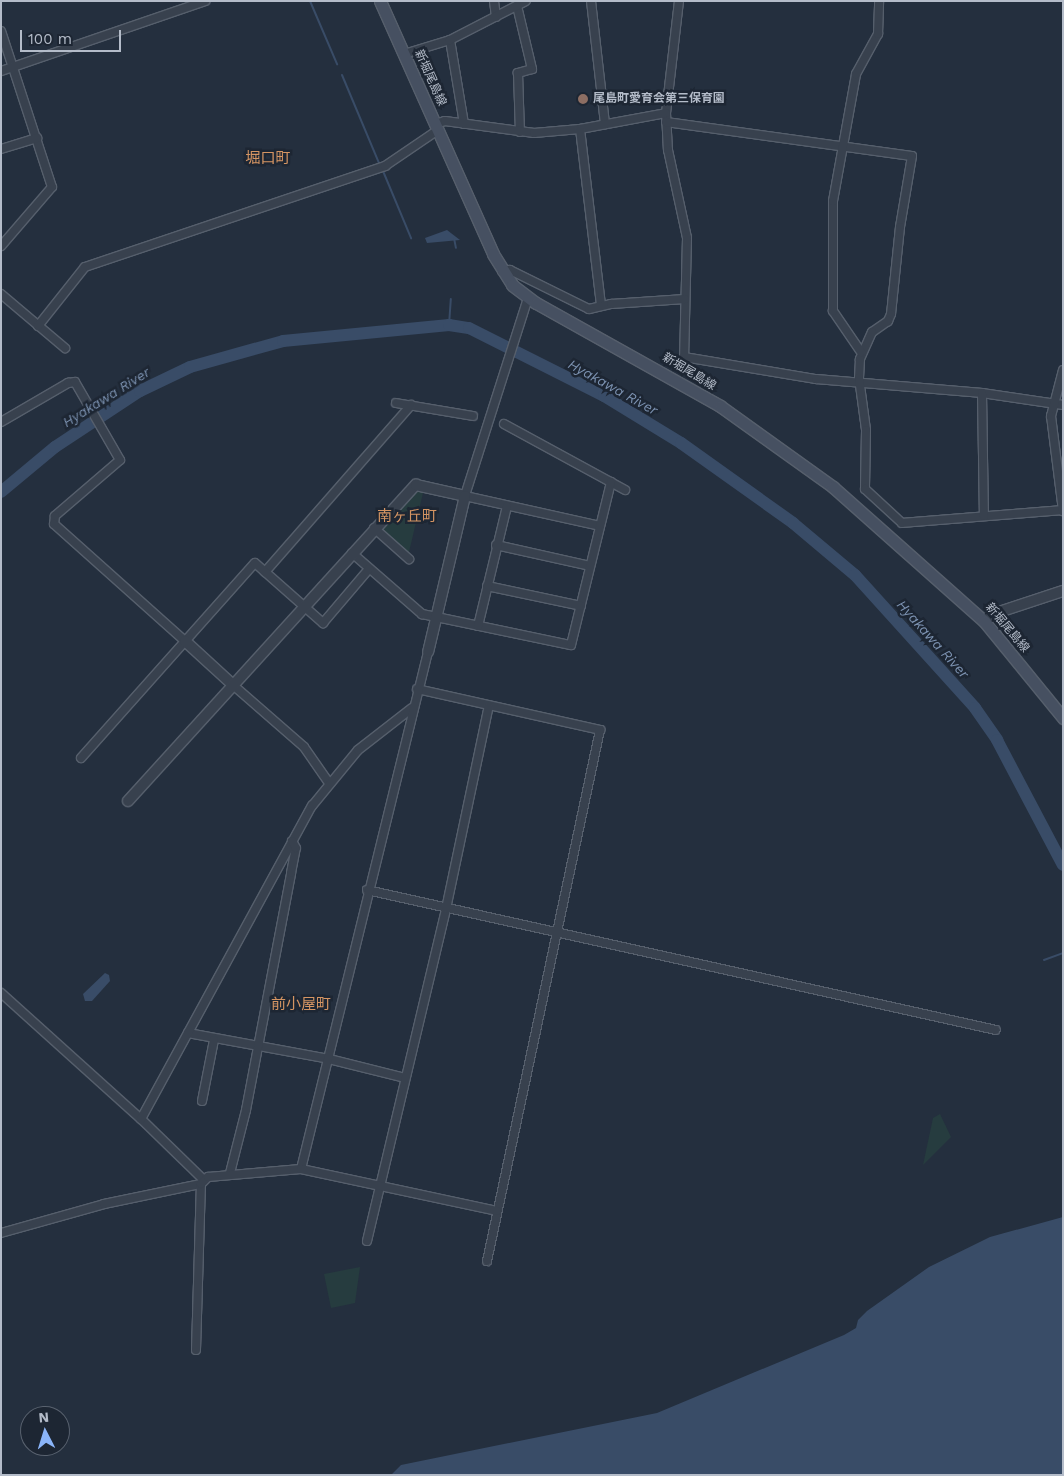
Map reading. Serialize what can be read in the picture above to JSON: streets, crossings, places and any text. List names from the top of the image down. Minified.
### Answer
{"streets":{"main road":["新堀尾島線"]},"districts":["堀口町","南ヶ丘町","前小屋町"],"water":["Hyakawa River"],"places":["尾島町愛育会第三保育園"],"scale_bar":"100 m","north":"top"}
